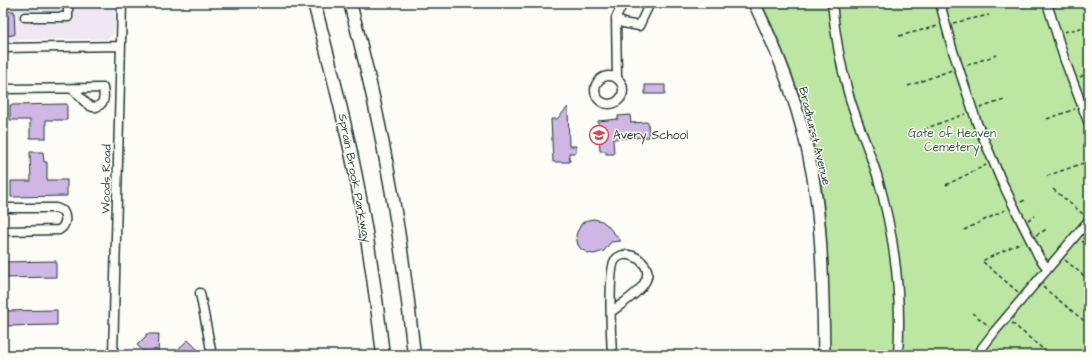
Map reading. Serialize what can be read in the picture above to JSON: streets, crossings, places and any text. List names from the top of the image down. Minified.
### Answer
{"streets":{"highway":["Sprain Brook Parkway"],"main road":["Bradhurst Avenue"],"street":["Woods Road"]},"parks":["Gate of Heaven Cemetery"],"places":{"school or university":["Avery School"]}}
